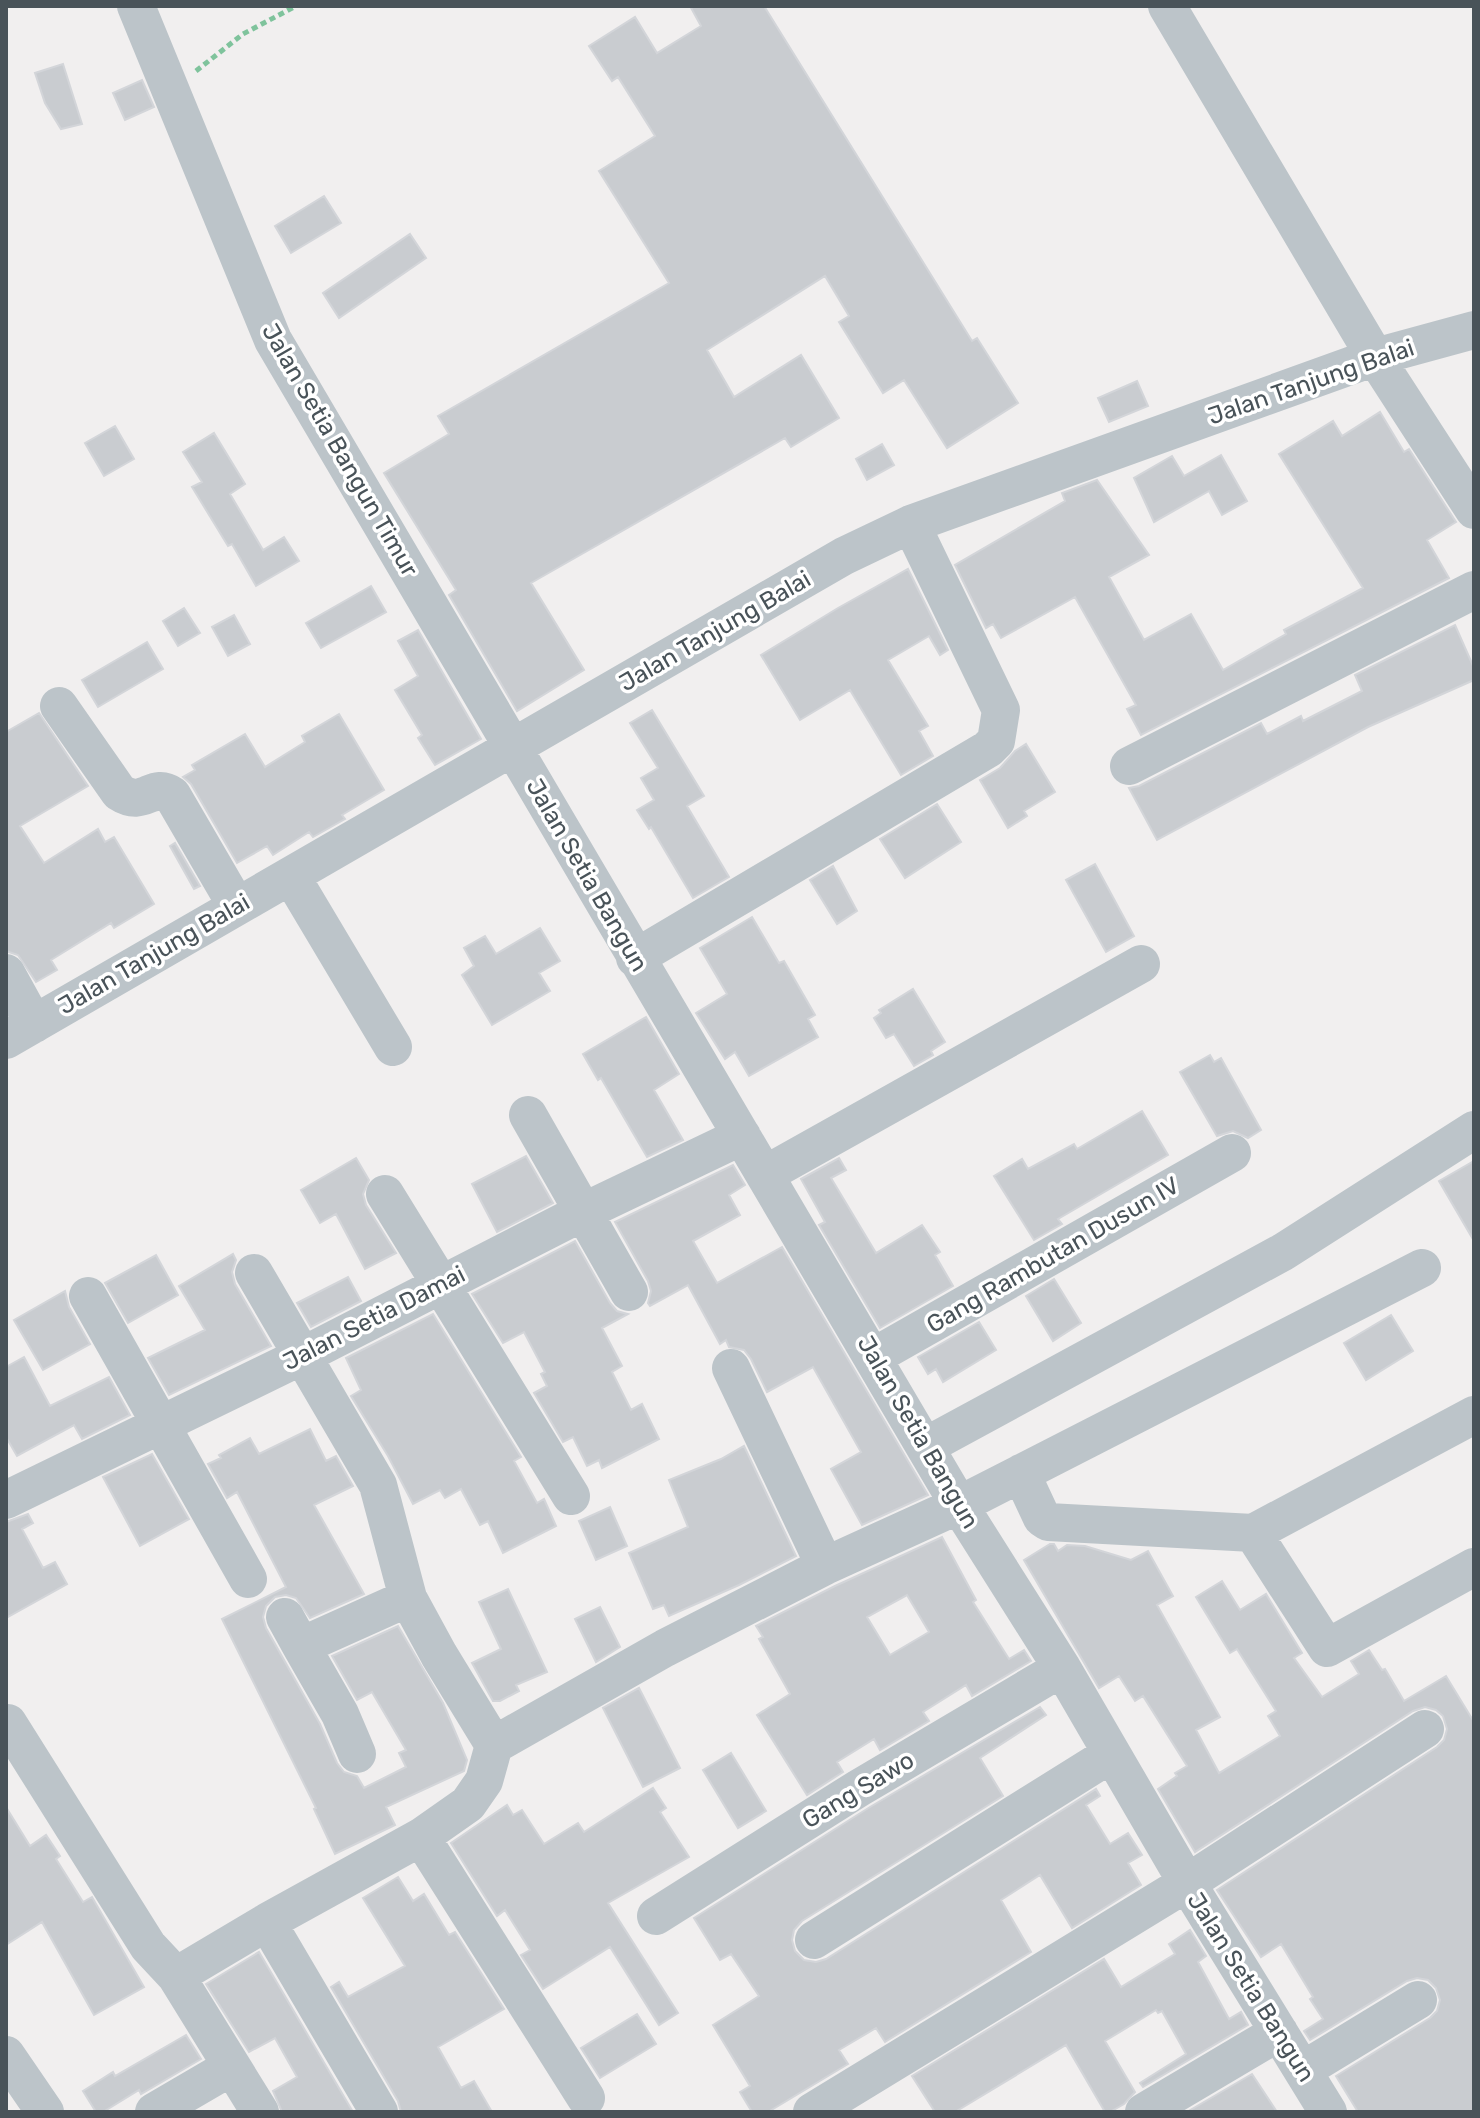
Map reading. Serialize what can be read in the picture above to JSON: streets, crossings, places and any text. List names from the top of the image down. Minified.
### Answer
{"streets":{"street":["Jalan Tanjung Balai","Jalan Setia Bangun Timur","Jalan Setia Bangun","Gang Rambutan Dusun IV","Jalan Setia Damai","Gang Sawo"]},"crossings":[["Jalan Tanjung Balai","Jalan Setia Bangun Timur"],["Jalan Tanjung Balai","Jalan Setia Bangun"],["Jalan Setia Bangun Timur","Jalan Setia Bangun"],["Jalan Setia Bangun","Gang Rambutan Dusun IV"],["Jalan Setia Bangun","Jalan Setia Damai"],["Jalan Setia Bangun","Gang Sawo"]]}
